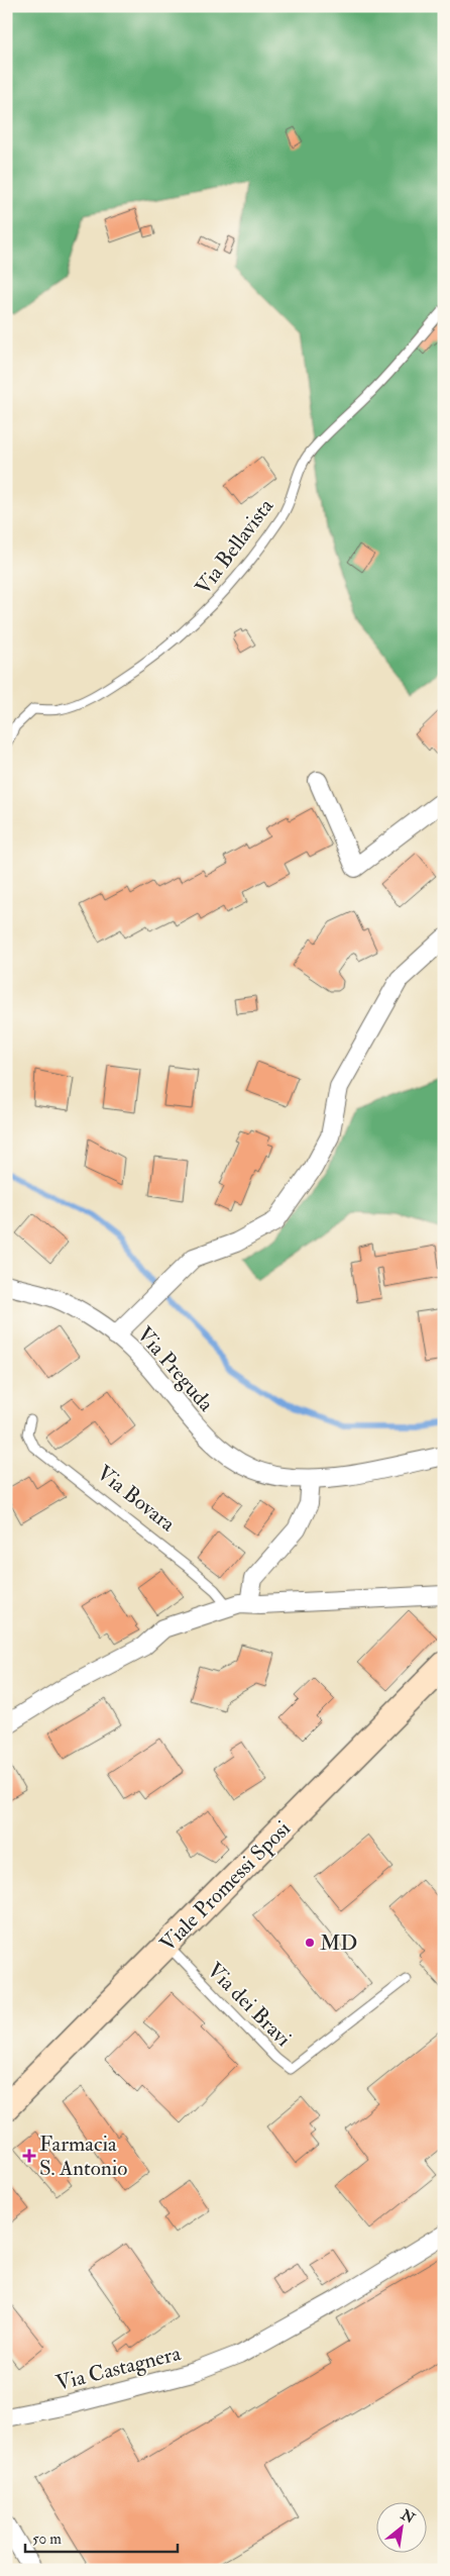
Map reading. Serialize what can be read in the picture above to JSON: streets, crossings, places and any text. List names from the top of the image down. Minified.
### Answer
{"streets":{"main road":["Viale Promessi Sposi"],"street":["Via Preguda","Via Castagnera"],"lane":["Via Bellavista","Via Bovara","Via dei Bravi"]},"crossings":[["Viale Promessi Sposi","Via dei Bravi"]],"places":{"other":["MD"],"health":["Farmacia S. Antonio"]},"scale_bar":"50 m","north":"top right"}
